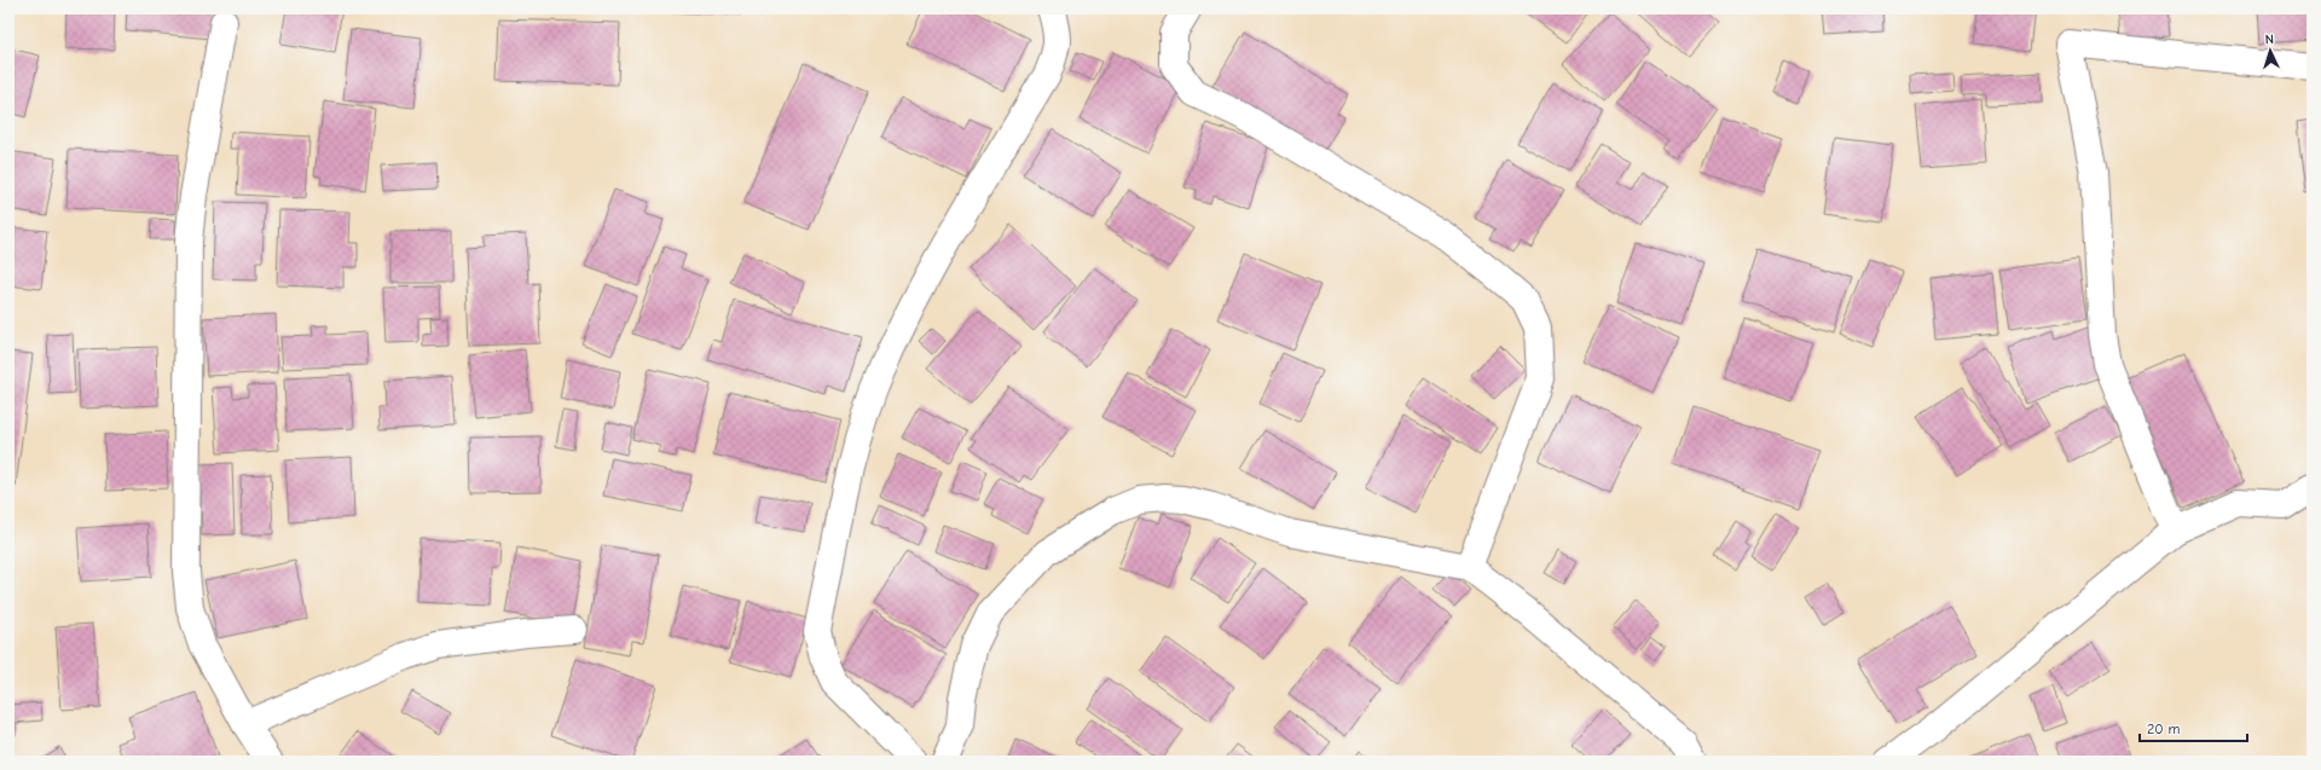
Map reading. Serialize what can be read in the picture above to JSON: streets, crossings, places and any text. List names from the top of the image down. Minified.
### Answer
{"scale_bar":"20 m","north":"top"}
